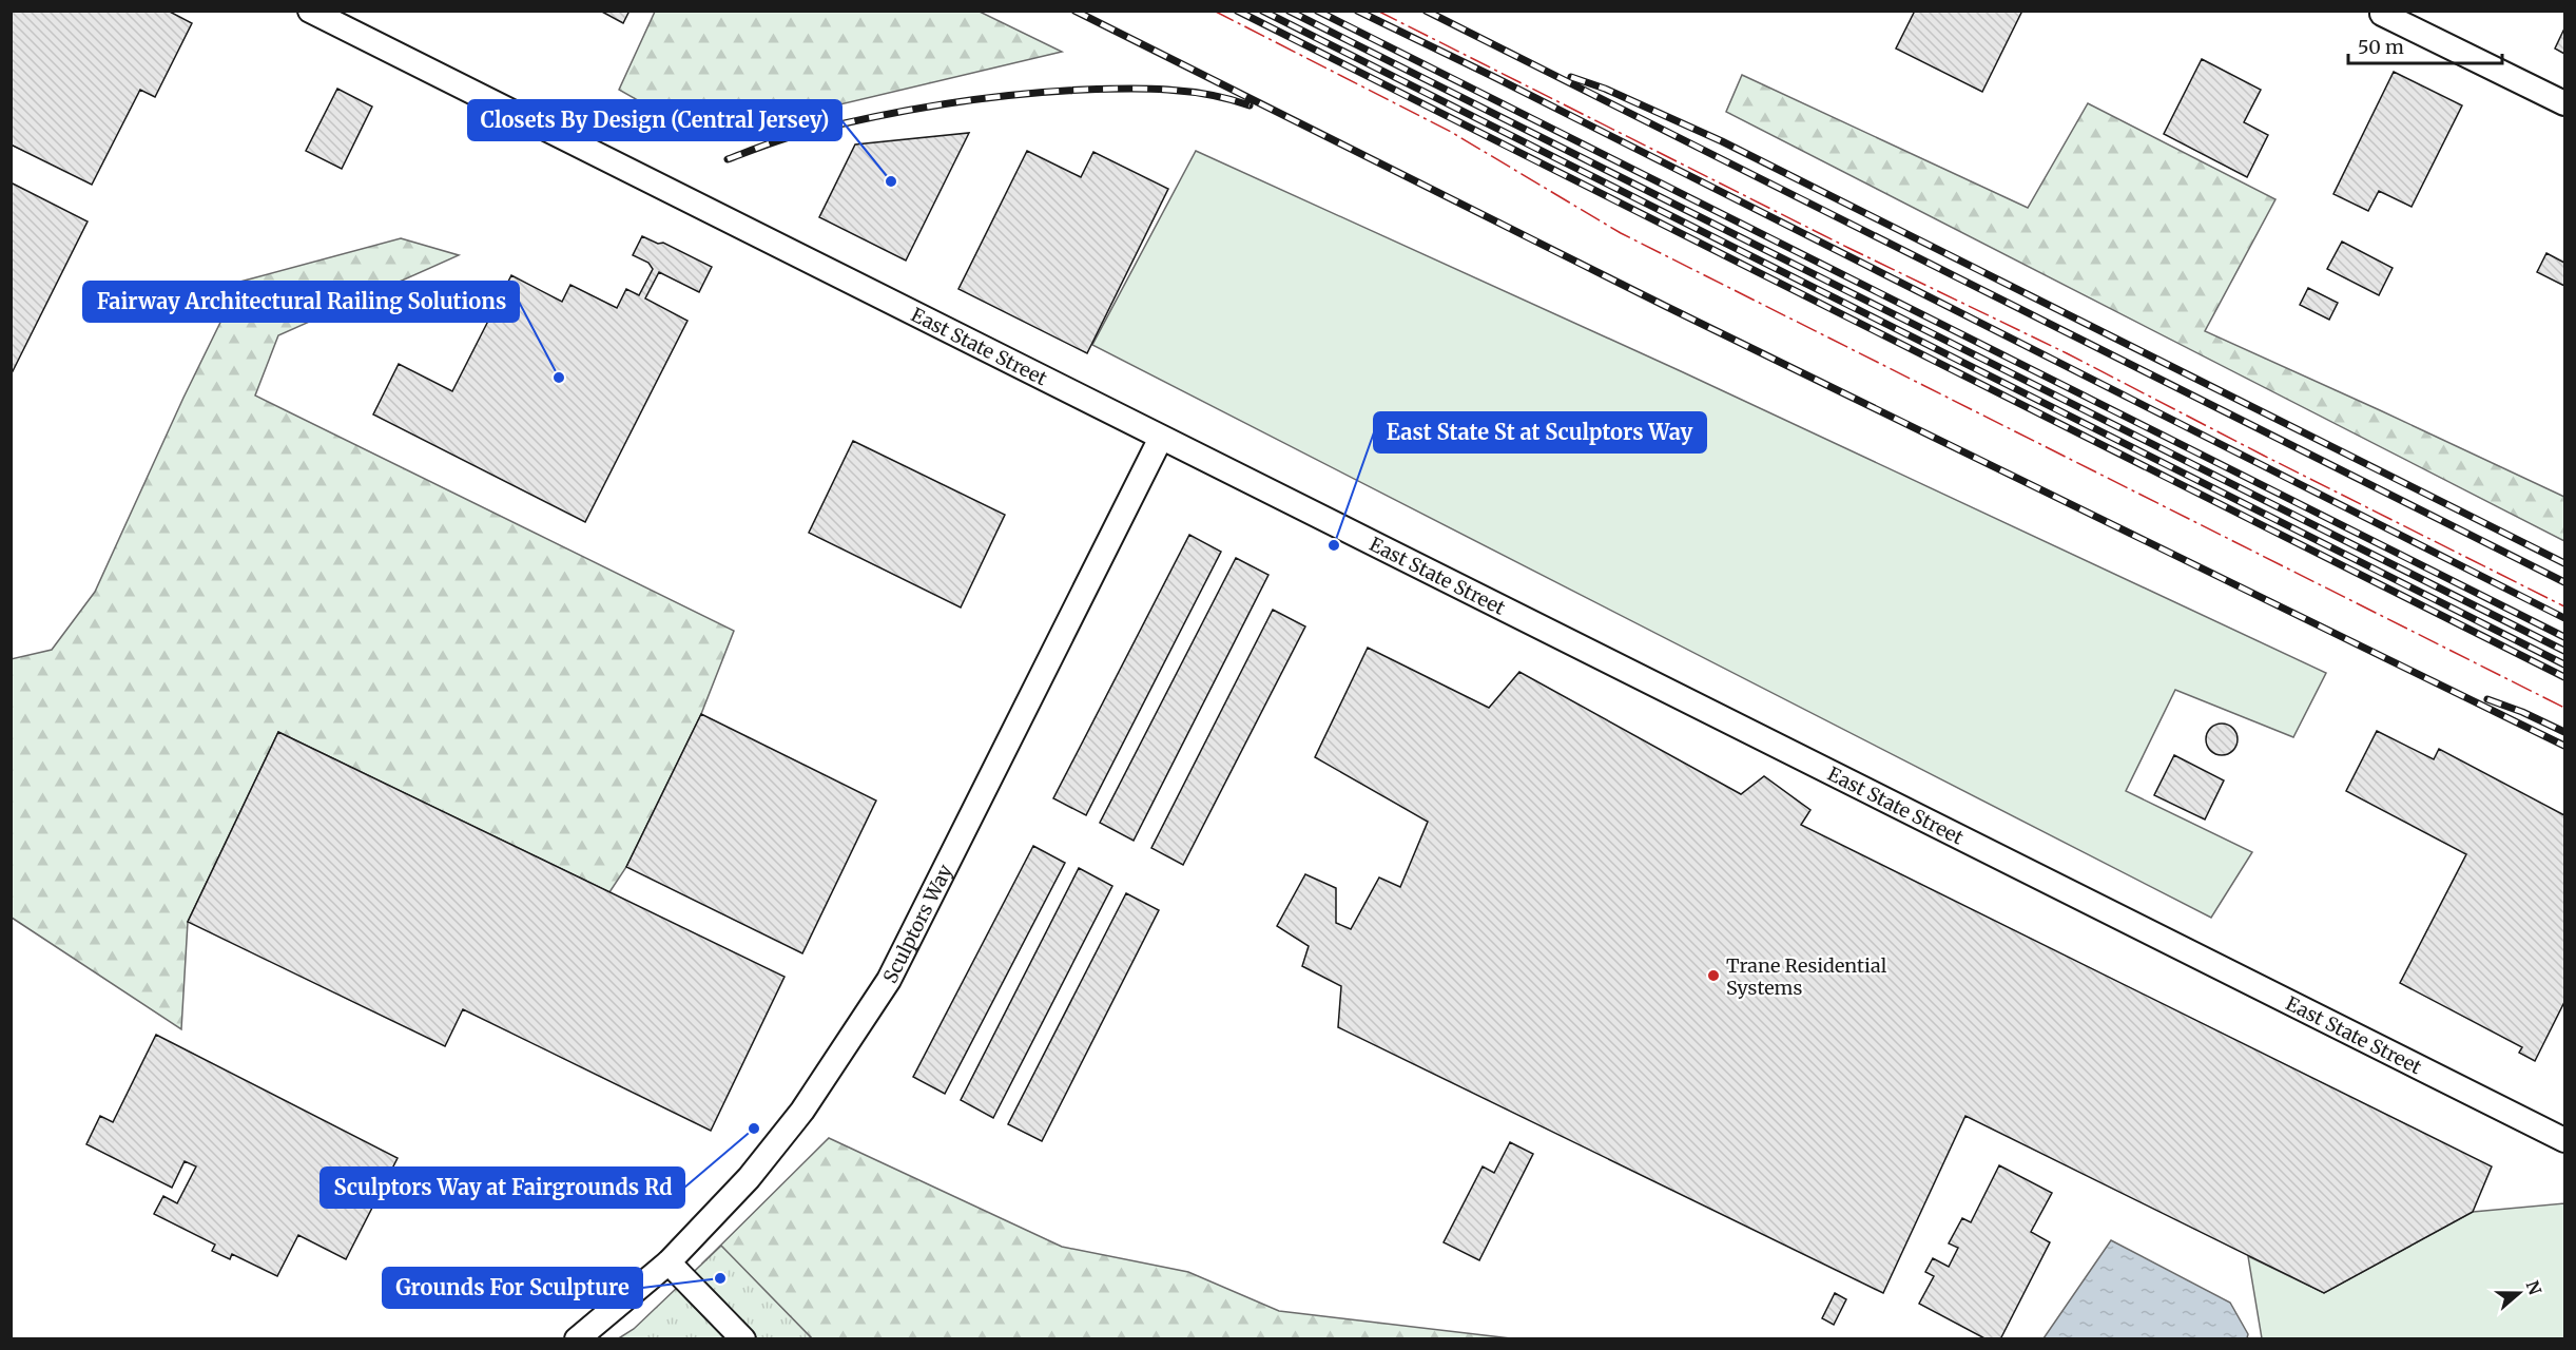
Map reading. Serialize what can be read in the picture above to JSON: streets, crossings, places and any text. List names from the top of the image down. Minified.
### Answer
{"streets":{"street":["East State Street","Sculptors Way"]},"crossings":[["East State Street","Sculptors Way"]],"places":["Closets By Design (Central Jersey)","Fairway Architectural Railing Solutions","East State St at Sculptors Way","Trane Residential Systems","Sculptors Way at Fairgrounds Rd","Grounds For Sculpture"],"scale_bar":"50 m","north":"right"}
